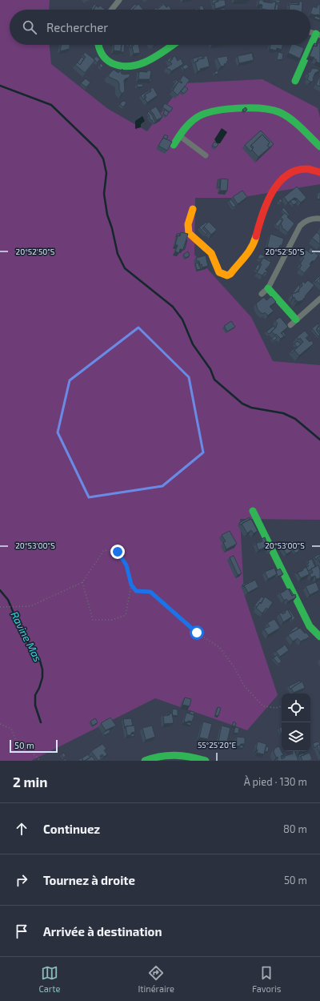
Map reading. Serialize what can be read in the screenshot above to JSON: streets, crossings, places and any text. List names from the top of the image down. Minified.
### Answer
{"water":["Ravine Mas"],"scale_bar":"50 m","page":{"search":"Rechercher","scale":"50 m","heading":["2 min","À pied · 130 m"],"list":[["Continuez","80 m"],["Tournez à droite","50 m"],"Arrivée à destination"],"nav":["Carte","Itinéraire","Favoris"]},"coordinates":["20°52'50\"S","20°53'00\"S","55°25'20\"E"]}
